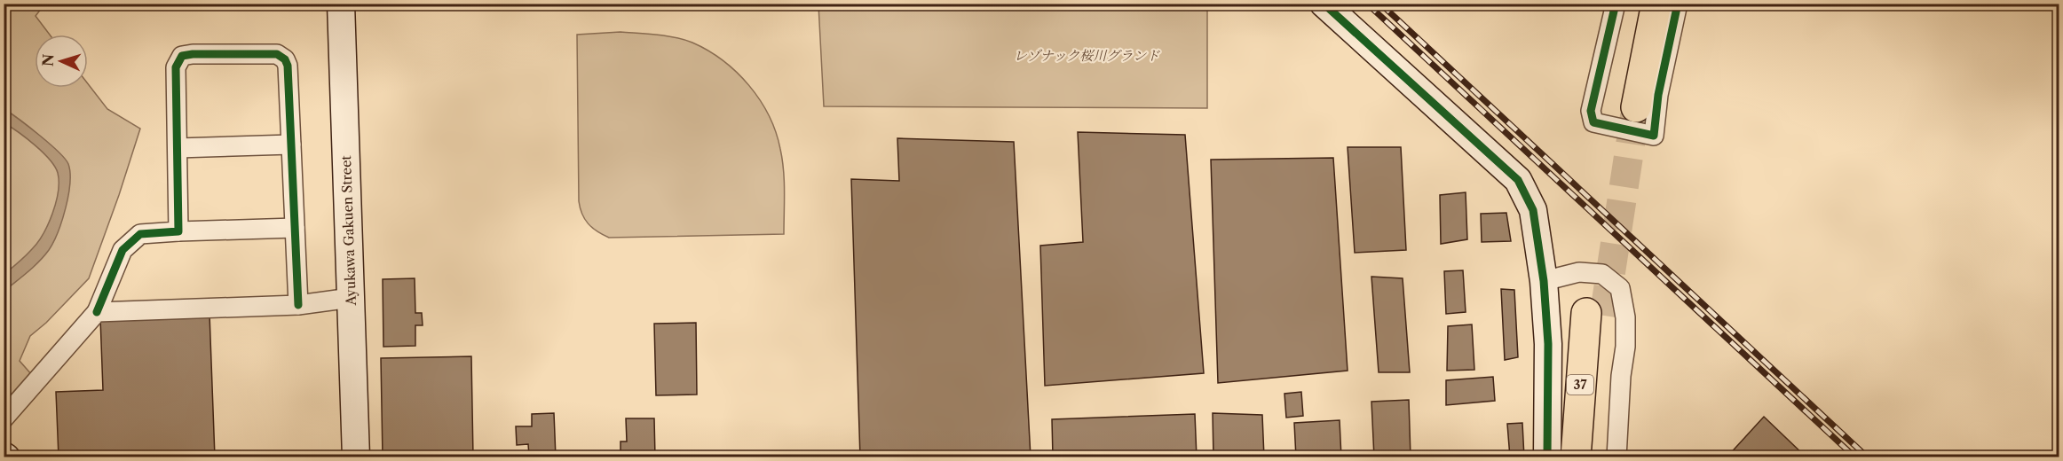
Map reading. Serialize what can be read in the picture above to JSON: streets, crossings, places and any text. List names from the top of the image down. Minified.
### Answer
{"streets":{"main road":["37"],"street":["Ayukawa Gakuen Street"]},"parks":["レゾナック桜川グランド"],"north":"left"}
